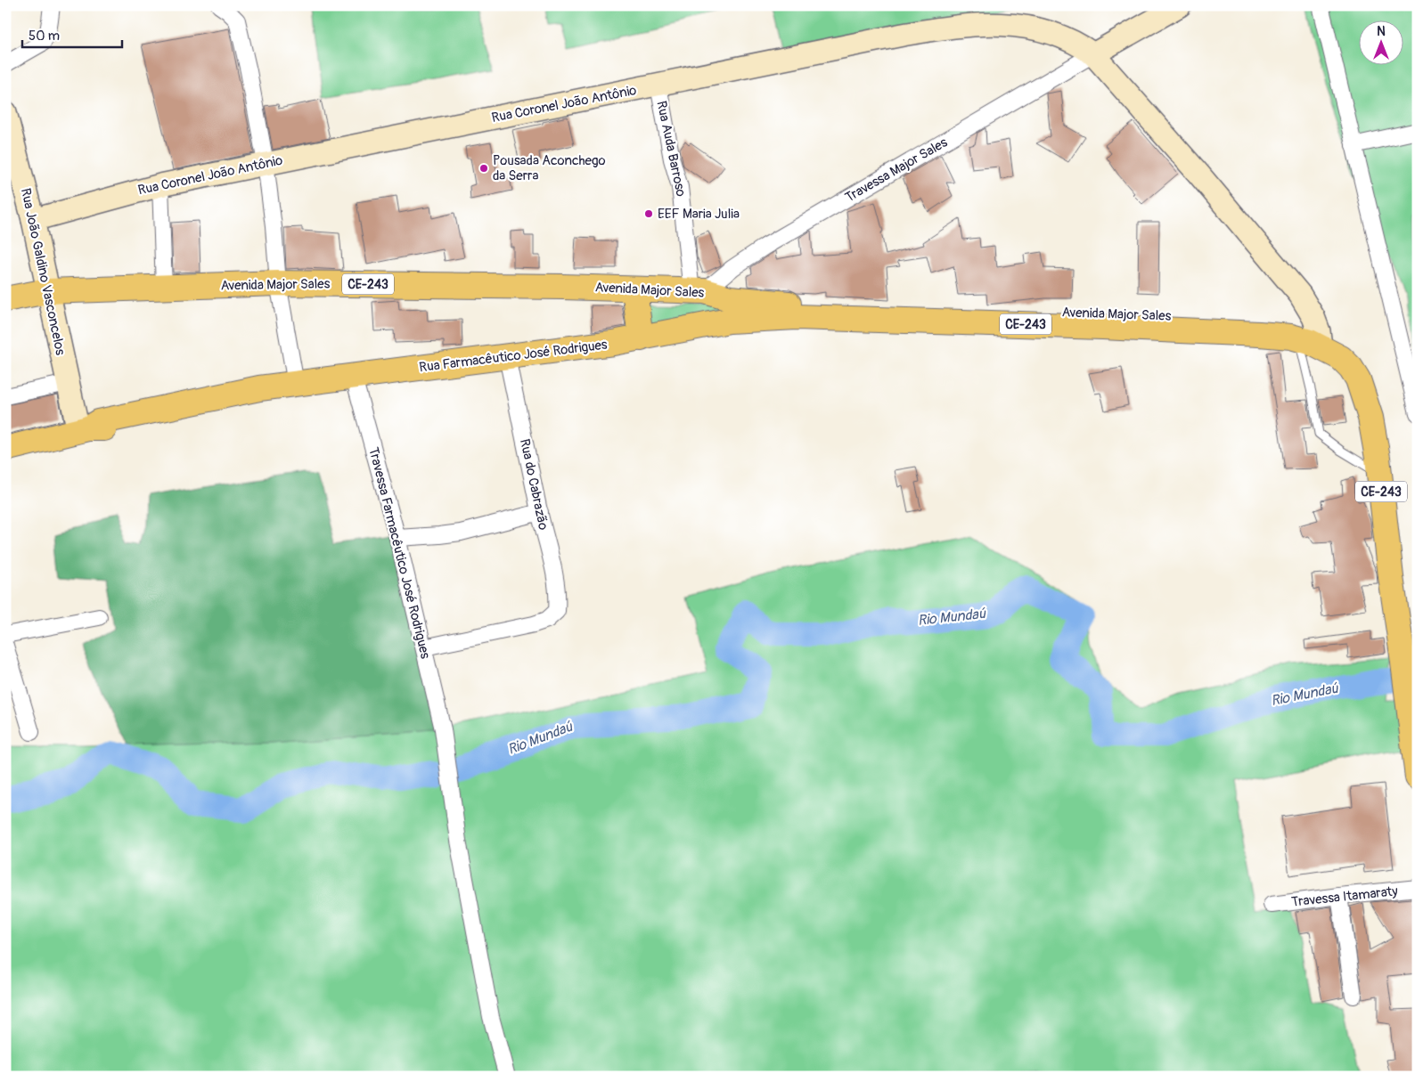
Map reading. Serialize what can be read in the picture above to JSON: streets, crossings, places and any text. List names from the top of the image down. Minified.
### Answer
{"streets":{"main road":["CE-243","Avenida Major Sales","Rua Farmacêutico José Rodrigues"],"street":["Rua Coronel João Antônio","Rua Auda Barroso","Travessa Major Sales","Rua João Galdino Vasconcelos","Rua do Cabrazão","Travessa Farmacêutico José Rodrigues","Travessa Itamaraty"]},"crossings":[["Rua Coronel João Antônio","Rua Auda Barroso"],["Rua Coronel João Antônio","Travessa Major Sales"],["Rua Coronel João Antônio","Rua João Galdino Vasconcelos"],["Rua Coronel João Antônio","CE-243"],["Rua Coronel João Antônio","Avenida Major Sales"],["Rua Auda Barroso","Travessa Major Sales"],["Rua Auda Barroso","Avenida Major Sales"],["Travessa Major Sales","Avenida Major Sales"],["Rua João Galdino Vasconcelos","Avenida Major Sales"],["Rua João Galdino Vasconcelos","Rua Farmacêutico José Rodrigues"],["CE-243","Avenida Major Sales"],["Avenida Major Sales","Rua Farmacêutico José Rodrigues"],["Rua Farmacêutico José Rodrigues","Rua do Cabrazão"],["Rua Farmacêutico José Rodrigues","Travessa Farmacêutico José Rodrigues"],["Rua do Cabrazão","Travessa Farmacêutico José Rodrigues"]],"water":["Rio Mundaú"],"places":["Pousada Aconchego da Serra","EEF Maria Julia"],"scale_bar":"50 m","north":"top"}
